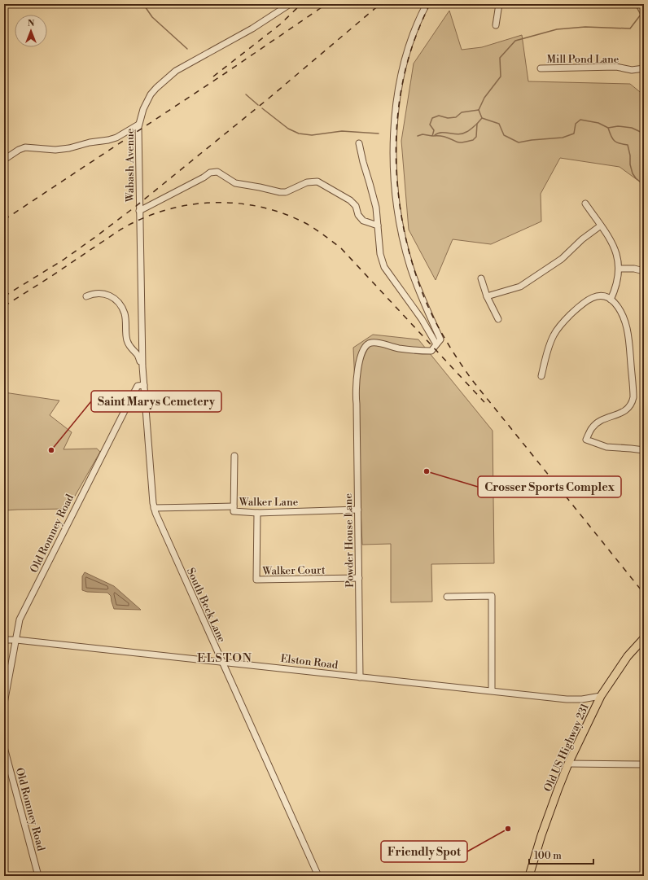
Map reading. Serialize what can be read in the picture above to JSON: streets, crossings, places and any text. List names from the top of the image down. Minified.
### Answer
{"streets":{"main road":["Old US Highway 231"],"street":["Mill Pond Lane","Wabash Avenue","Walker Lane","Old Romney Road","Powder House Lane","Walker Court","South Beck Lane","Elston Road"]},"crossings":[["Wabash Avenue","Old Romney Road"],["Wabash Avenue","South Beck Lane"],["Walker Lane","Powder House Lane"],["Walker Lane","Walker Court"],["Old Romney Road","South Beck Lane"],["Old Romney Road","Elston Road"],["Powder House Lane","Walker Court"],["Powder House Lane","Elston Road"],["South Beck Lane","Elston Road"],["Elston Road","Old US Highway 231"]],"districts":["ELSTON"],"places":["Saint Marys Cemetery","Crosser Sports Complex","Friendly Spot"],"scale_bar":"100 m","north":"top"}
